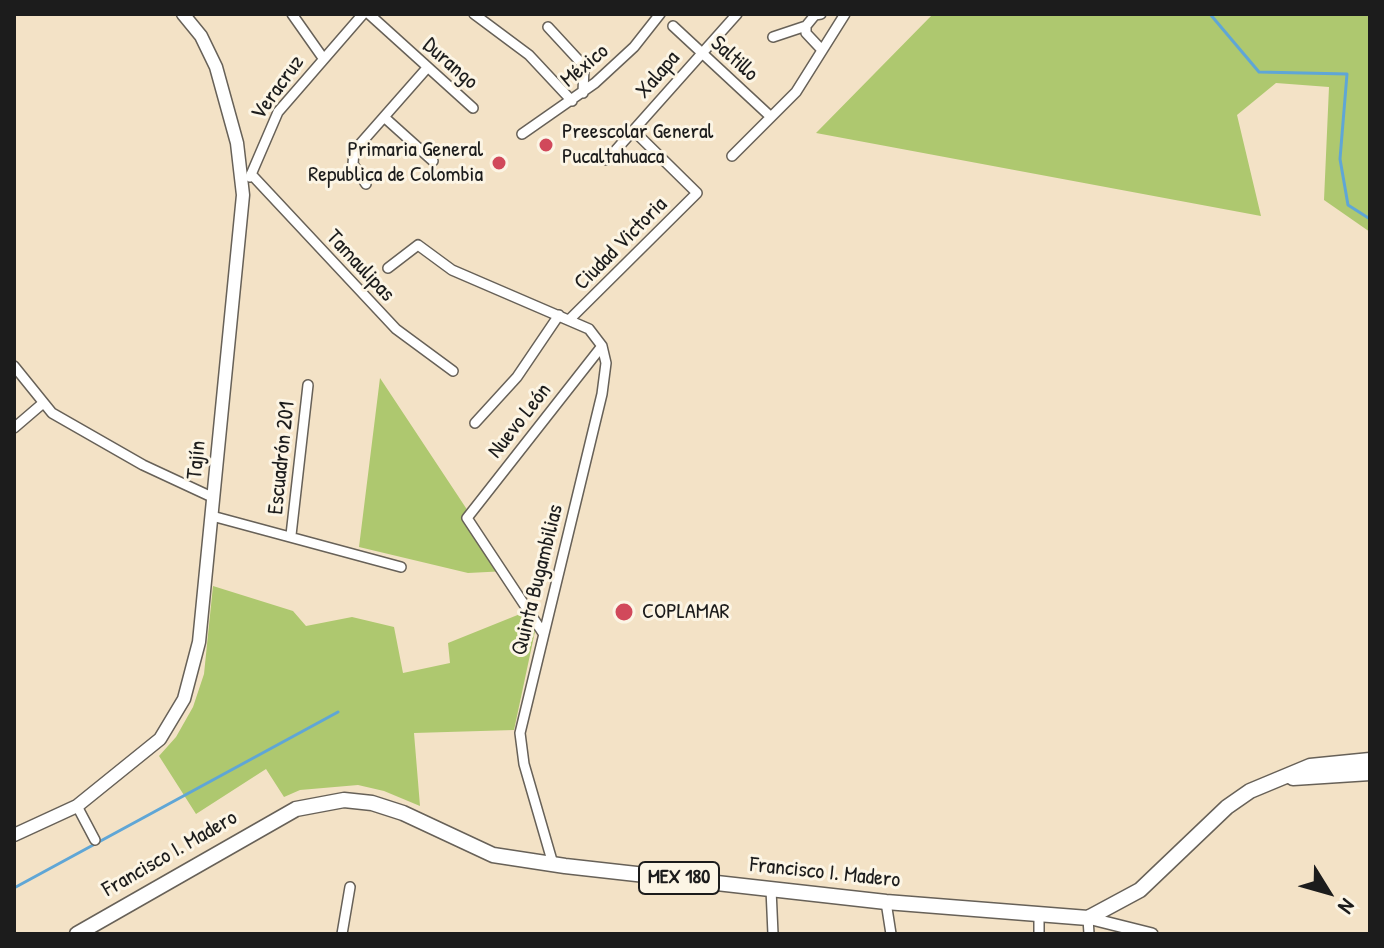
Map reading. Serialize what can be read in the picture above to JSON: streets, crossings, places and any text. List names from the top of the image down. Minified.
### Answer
{"streets":{"main road":["Tajín","Francisco I. Madero","MEX 180"],"street":["Saltillo","Durango","México","Xalapa","Veracruz","Ciudad Victoria","Tamaulipas","Nuevo León","Escuadrón 201","Quinta Bugambilias"]},"crossings":[["Saltillo","Xalapa"],["Durango","Veracruz"],["Xalapa","Ciudad Victoria"],["Veracruz","Tamaulipas"],["Veracruz","Tajín"],["Nuevo León","Quinta Bugambilias"],["Escuadrón 201","Tajín"],["Quinta Bugambilias","Francisco I. Madero"],["Francisco I. Madero","MEX 180"]],"places":["Preescolar General Pucaltahuaca","Primaria General Republica de Colombia","COPLAMAR"],"north":"bottom right"}
